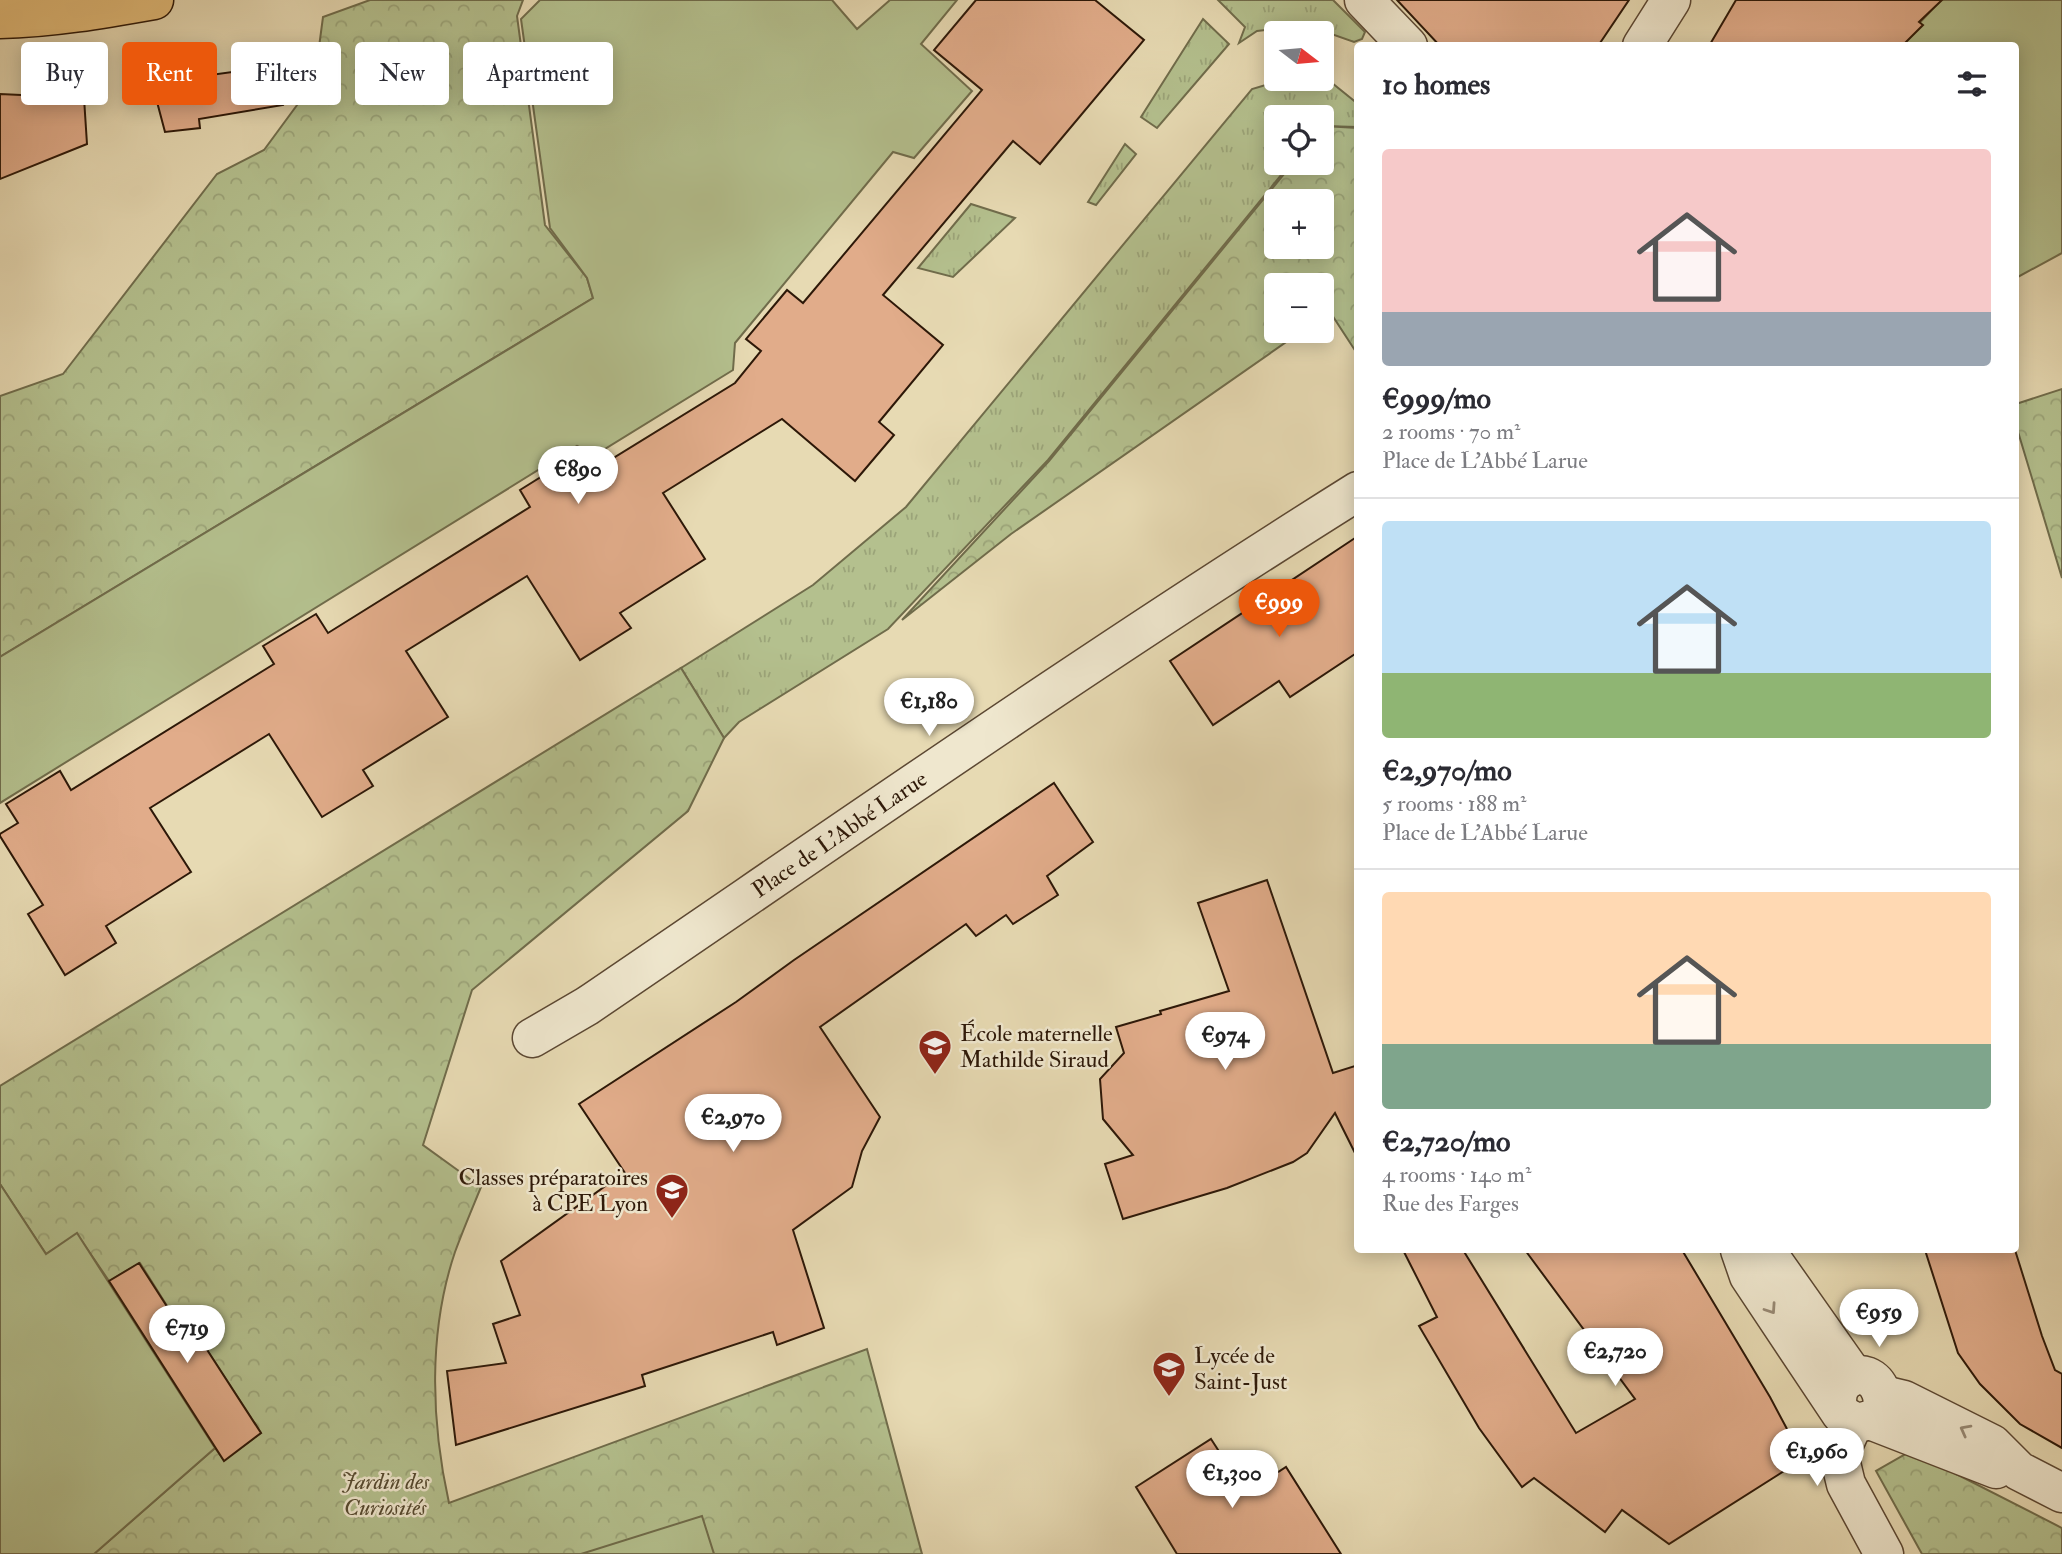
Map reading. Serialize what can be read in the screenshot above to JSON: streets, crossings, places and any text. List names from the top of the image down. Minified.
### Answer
{"streets":{"street":["Place de L'Abbé Larue"]},"parks":["Jardin des Curiosités"],"places":{"school or university":["École maternelle Mathilde Siraud","Classes préparatoires à CPE Lyon","Lycée de Saint-Just"]},"north":"right","page":{"map_buttons":["+","−"],"chip":["Buy","Rent","Filters","New","Apartment"],"heading":"10 homes","list":[{"name":"€999/mo","note":"2 rooms · 70 m² · Place de L'Abbé Larue"},{"name":"€2,970/mo","note":"5 rooms · 188 m² · Place de L'Abbé Larue"},{"name":"€2,720/mo","note":"4 rooms · 140 m² · Rue des Farges"}],"price":["€890","€999","€1,180","€974","€2,970","€959","€719","€2,720","€1,960","€1,300"]}}
